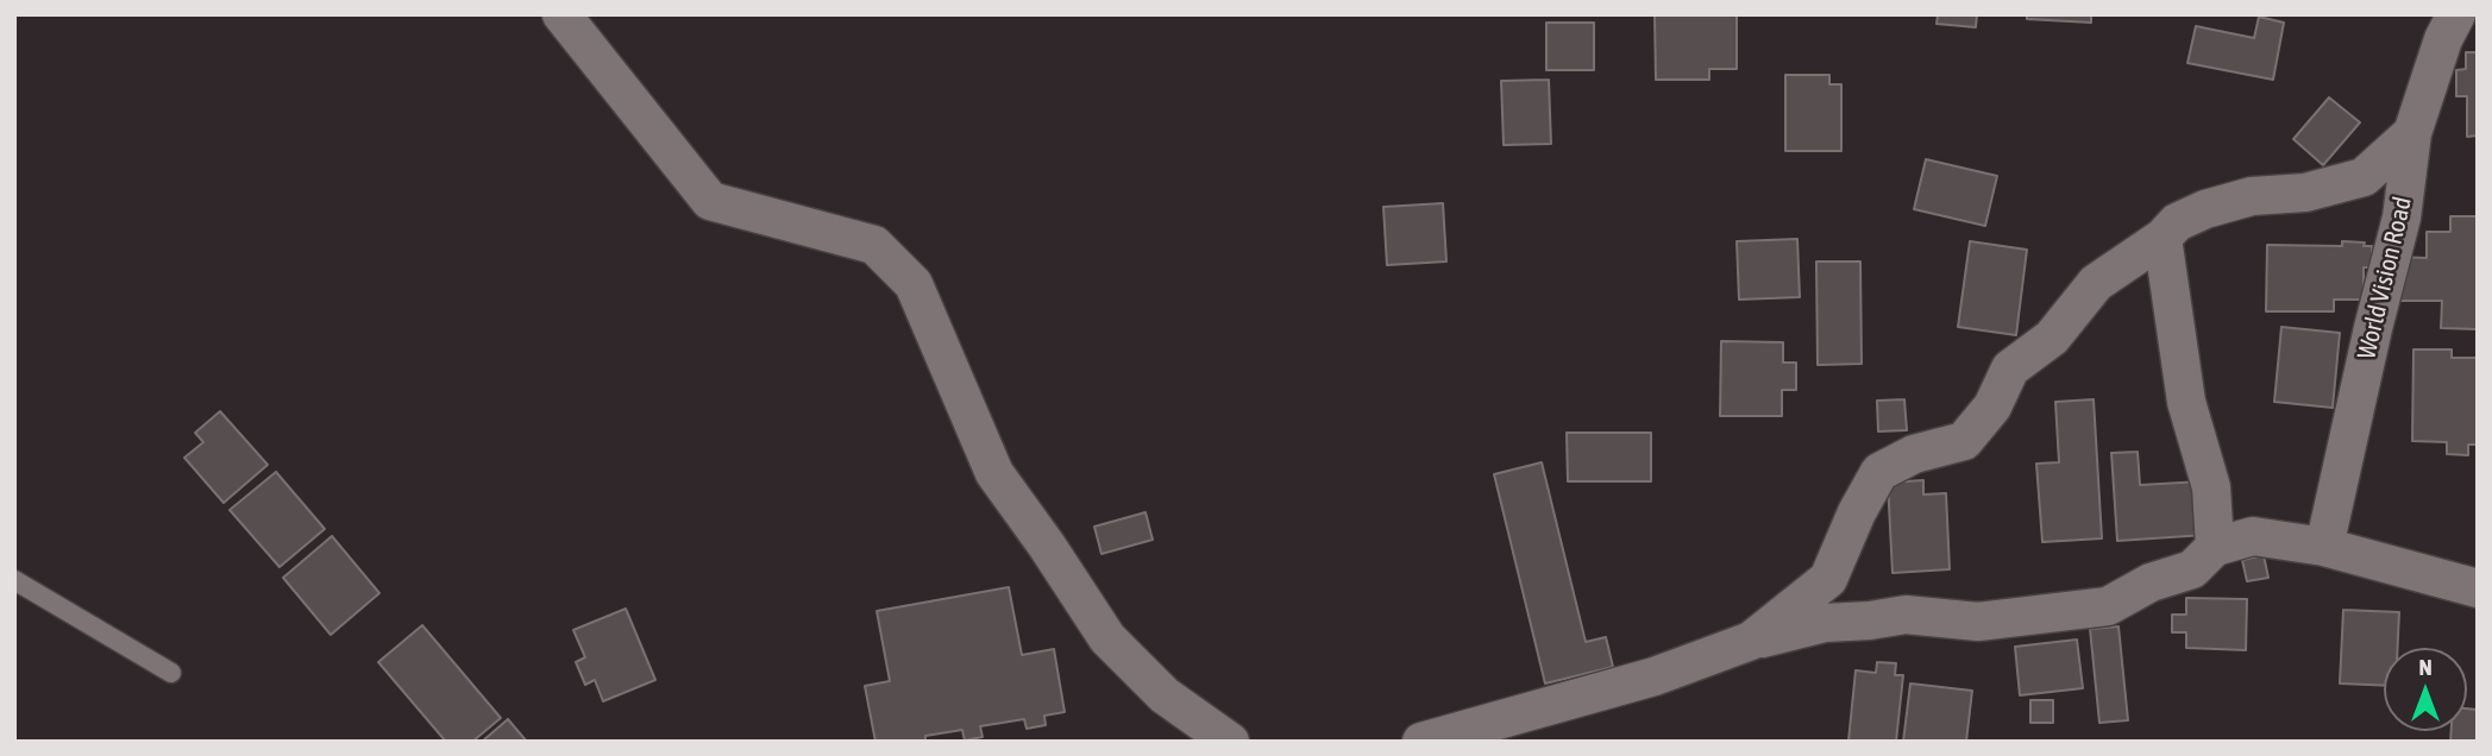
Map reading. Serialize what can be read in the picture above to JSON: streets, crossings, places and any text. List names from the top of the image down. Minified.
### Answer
{"streets":{"street":["World Vision Road"]},"north":"top"}
